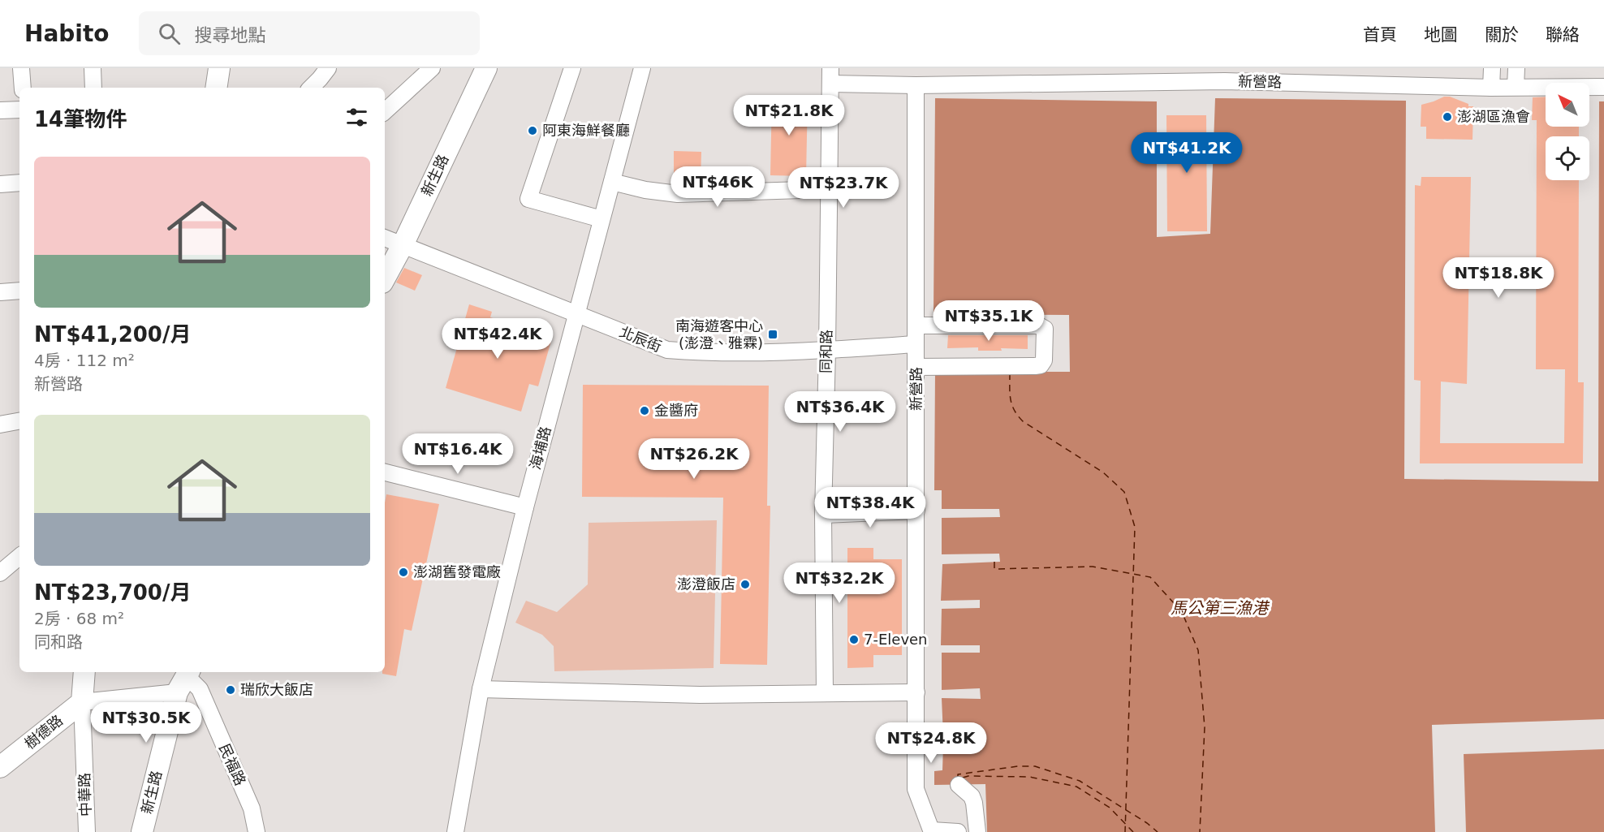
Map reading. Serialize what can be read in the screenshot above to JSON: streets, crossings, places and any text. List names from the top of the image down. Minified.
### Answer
{"streets":{"main road":["新生路","樹德路","中華路"],"street":["新營路","北辰街","同和路","海埔路","民福路"]},"crossings":[["新營路","北辰街"],["新營路","同和路"],["新生路","北辰街"],["新生路","民福路"],["北辰街","同和路"],["北辰街","海埔路"],["樹德路","中華路"]],"water":["馬公第三漁港"],"places":{"other":["澎湖區漁會","阿東海鮮餐廳","金醬府","澎湖舊發電廠","澎澄飯店","7-Eleven","瑞欣大飯店"],"transit":["南海遊客中心 (澎澄、雅霖)"]},"north":"top left","page":{"header":"Habito","search":"搜尋地點","nav":["首頁","地圖","關於","聯絡"],"heading":"14筆物件","price":["NT$21.8K","NT$41.2K","NT$46K","NT$23.7K","NT$18.8K","NT$35.1K","NT$42.4K","NT$36.4K","NT$16.4K","NT$26.2K","NT$38.4K","NT$32.2K","NT$30.5K","NT$24.8K"],"list":[{"name":"NT$41,200/月","note":"4房 · 112 m² · 新營路"},{"name":"NT$23,700/月","note":"2房 · 68 m² · 同和路"}]}}
